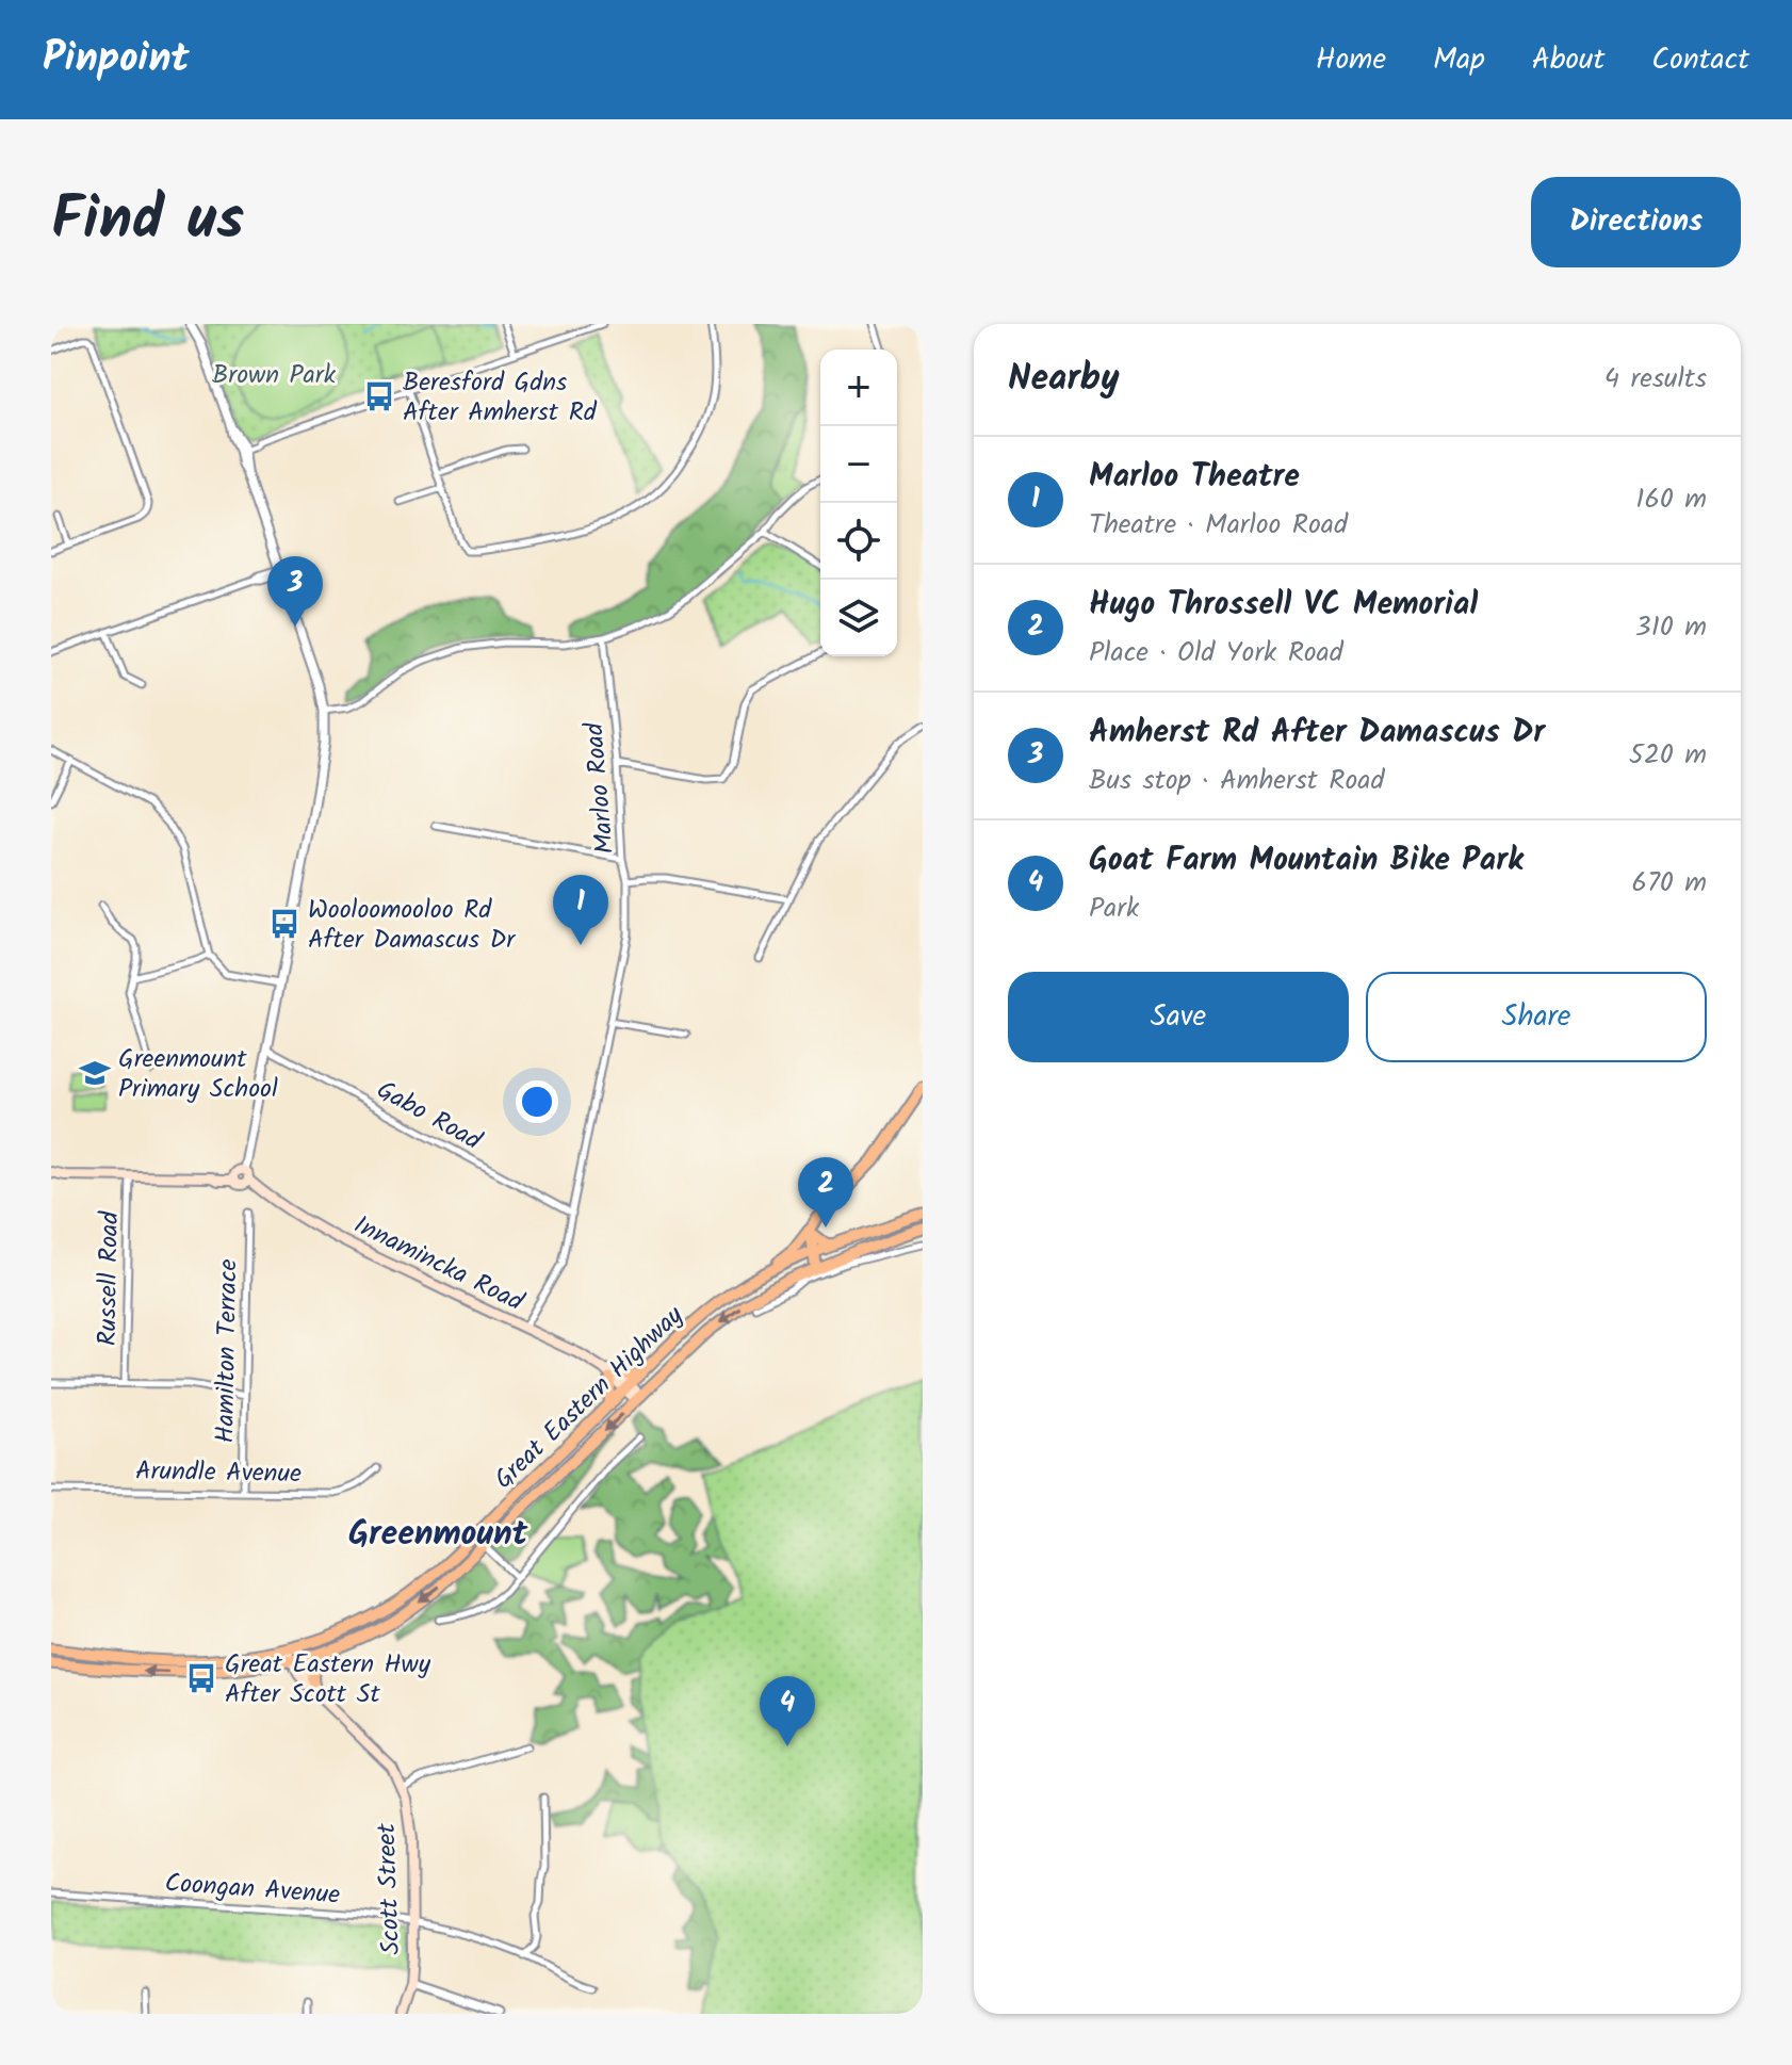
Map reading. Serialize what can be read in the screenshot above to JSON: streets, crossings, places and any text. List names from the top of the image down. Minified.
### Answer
{"streets":{"main road":["Innamincka Road","Great Eastern Highway","Scott Street"],"street":["Marloo Road","Gabo Road","Russell Road","Hamilton Terrace","Arundle Avenue","Coongan Avenue"]},"crossings":[["Marloo Road","Gabo Road"],["Marloo Road","Innamincka Road"],["Innamincka Road","Russell Road"],["Innamincka Road","Great Eastern Highway"],["Hamilton Terrace","Arundle Avenue"],["Great Eastern Highway","Scott Street"],["Coongan Avenue","Scott Street"]],"districts":["Greenmount"],"parks":["Brown Park"],"places":{"bus stop":["Beresford Gdns After Amherst Rd","Wooloomooloo Rd After Damascus Dr","Great Eastern Hwy After Scott St"],"school or university":["Greenmount Primary School"]},"page":{"header":"Pinpoint","nav":["Home","Map","About","Contact"],"title":"Find us","buttons":["Directions",["Save","Share"]],"heading":["Nearby","4 results"],"map_buttons":["+","−"],"list":[{"mark":"1","name":"Marloo Theatre","note":"Theatre · Marloo Road","value":"160 m"},{"mark":"2","name":"Hugo Throssell VC Memorial","note":"Place · Old York Road","value":"310 m"},{"mark":"3","name":"Amherst Rd After Damascus Dr","note":"Bus stop · Amherst Road","value":"520 m"},{"mark":"4","name":"Goat Farm Mountain Bike Park","note":"Park","value":"670 m"}],"pins":["3","1","2","4"]}}
